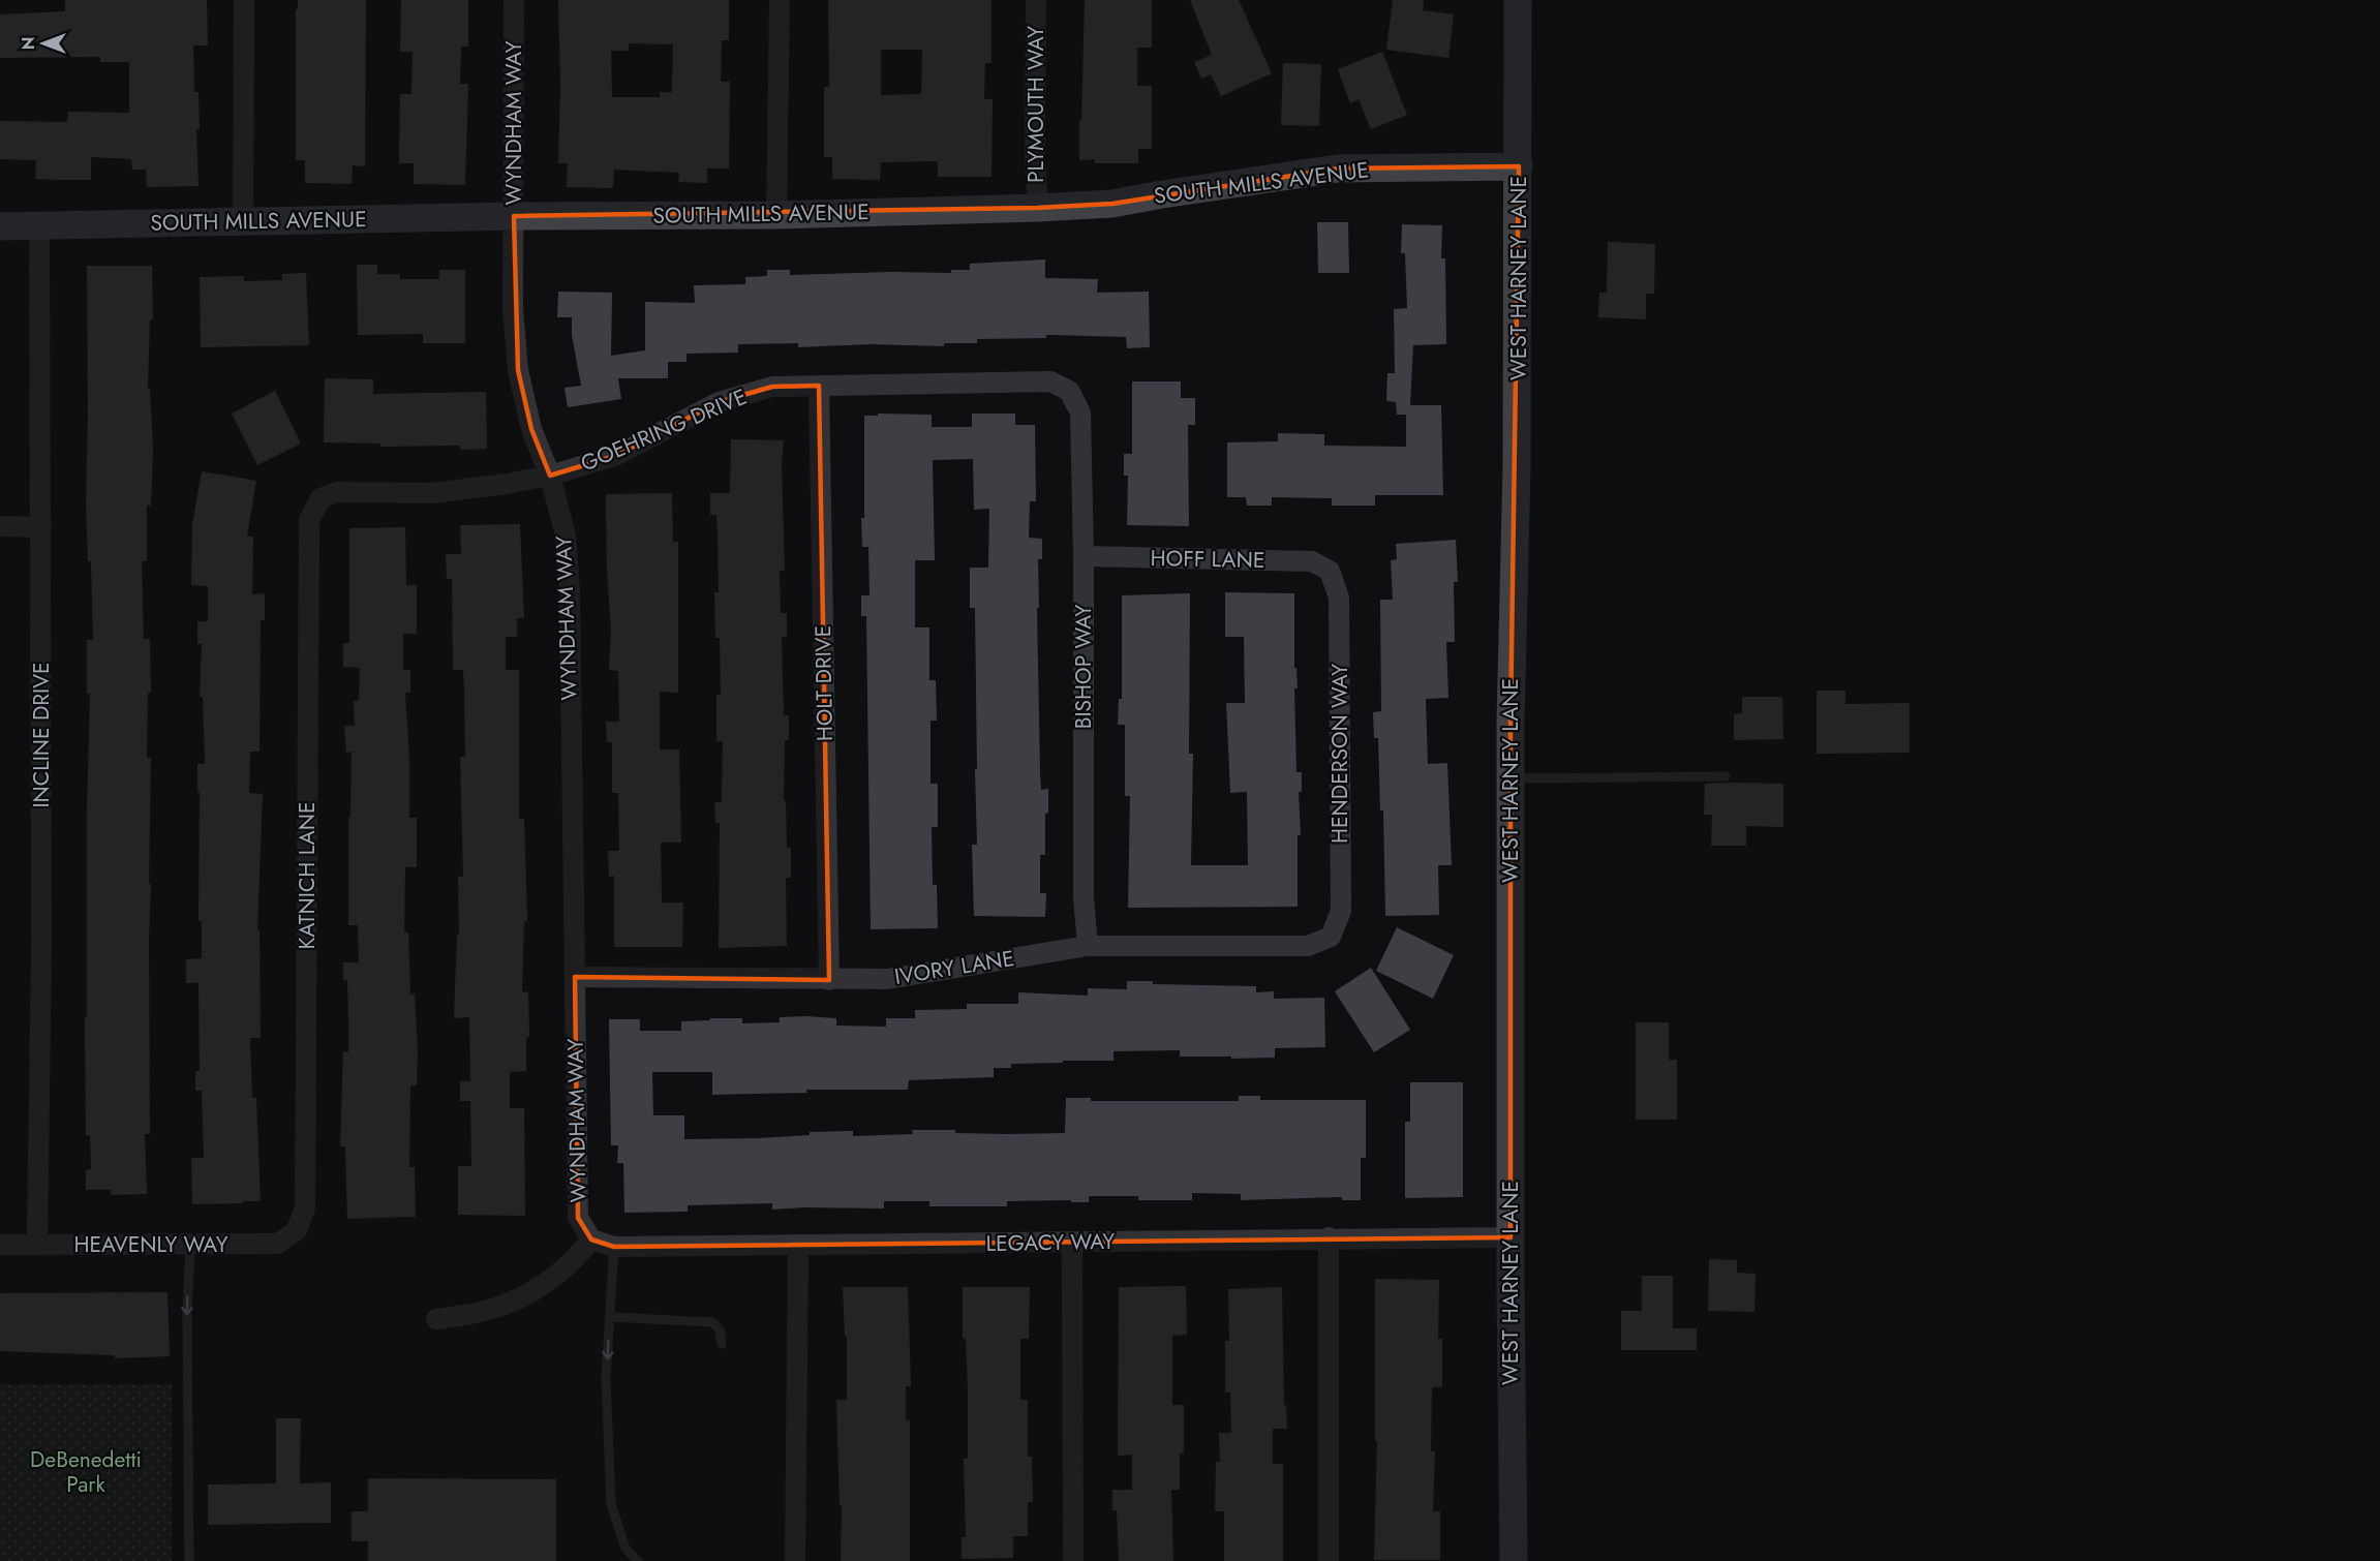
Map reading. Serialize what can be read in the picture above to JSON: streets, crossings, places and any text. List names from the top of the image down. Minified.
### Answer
{"streets":{"main road":["SOUTH MILLS AVENUE","WEST HARNEY LANE"],"street":["PLYMOUTH WAY","WYNDHAM WAY","GOEHRING DRIVE","HOFF LANE","BISHOP WAY","HOLT DRIVE","INCLINE DRIVE","HENDERSON WAY","KATNICH LANE","IVORY LANE","LEGACY WAY","HEAVENLY WAY"]},"crossings":[["PLYMOUTH WAY","SOUTH MILLS AVENUE"],["WYNDHAM WAY","SOUTH MILLS AVENUE"],["WYNDHAM WAY","GOEHRING DRIVE"],["WYNDHAM WAY","IVORY LANE"],["WYNDHAM WAY","LEGACY WAY"],["SOUTH MILLS AVENUE","WEST HARNEY LANE"],["SOUTH MILLS AVENUE","INCLINE DRIVE"],["WEST HARNEY LANE","LEGACY WAY"],["GOEHRING DRIVE","BISHOP WAY"],["GOEHRING DRIVE","HOLT DRIVE"],["GOEHRING DRIVE","KATNICH LANE"],["HOFF LANE","BISHOP WAY"],["HOFF LANE","HENDERSON WAY"],["BISHOP WAY","IVORY LANE"],["HOLT DRIVE","IVORY LANE"],["INCLINE DRIVE","HEAVENLY WAY"],["HENDERSON WAY","IVORY LANE"],["KATNICH LANE","HEAVENLY WAY"]],"parks":["DeBenedetti Park"],"north":"left"}
